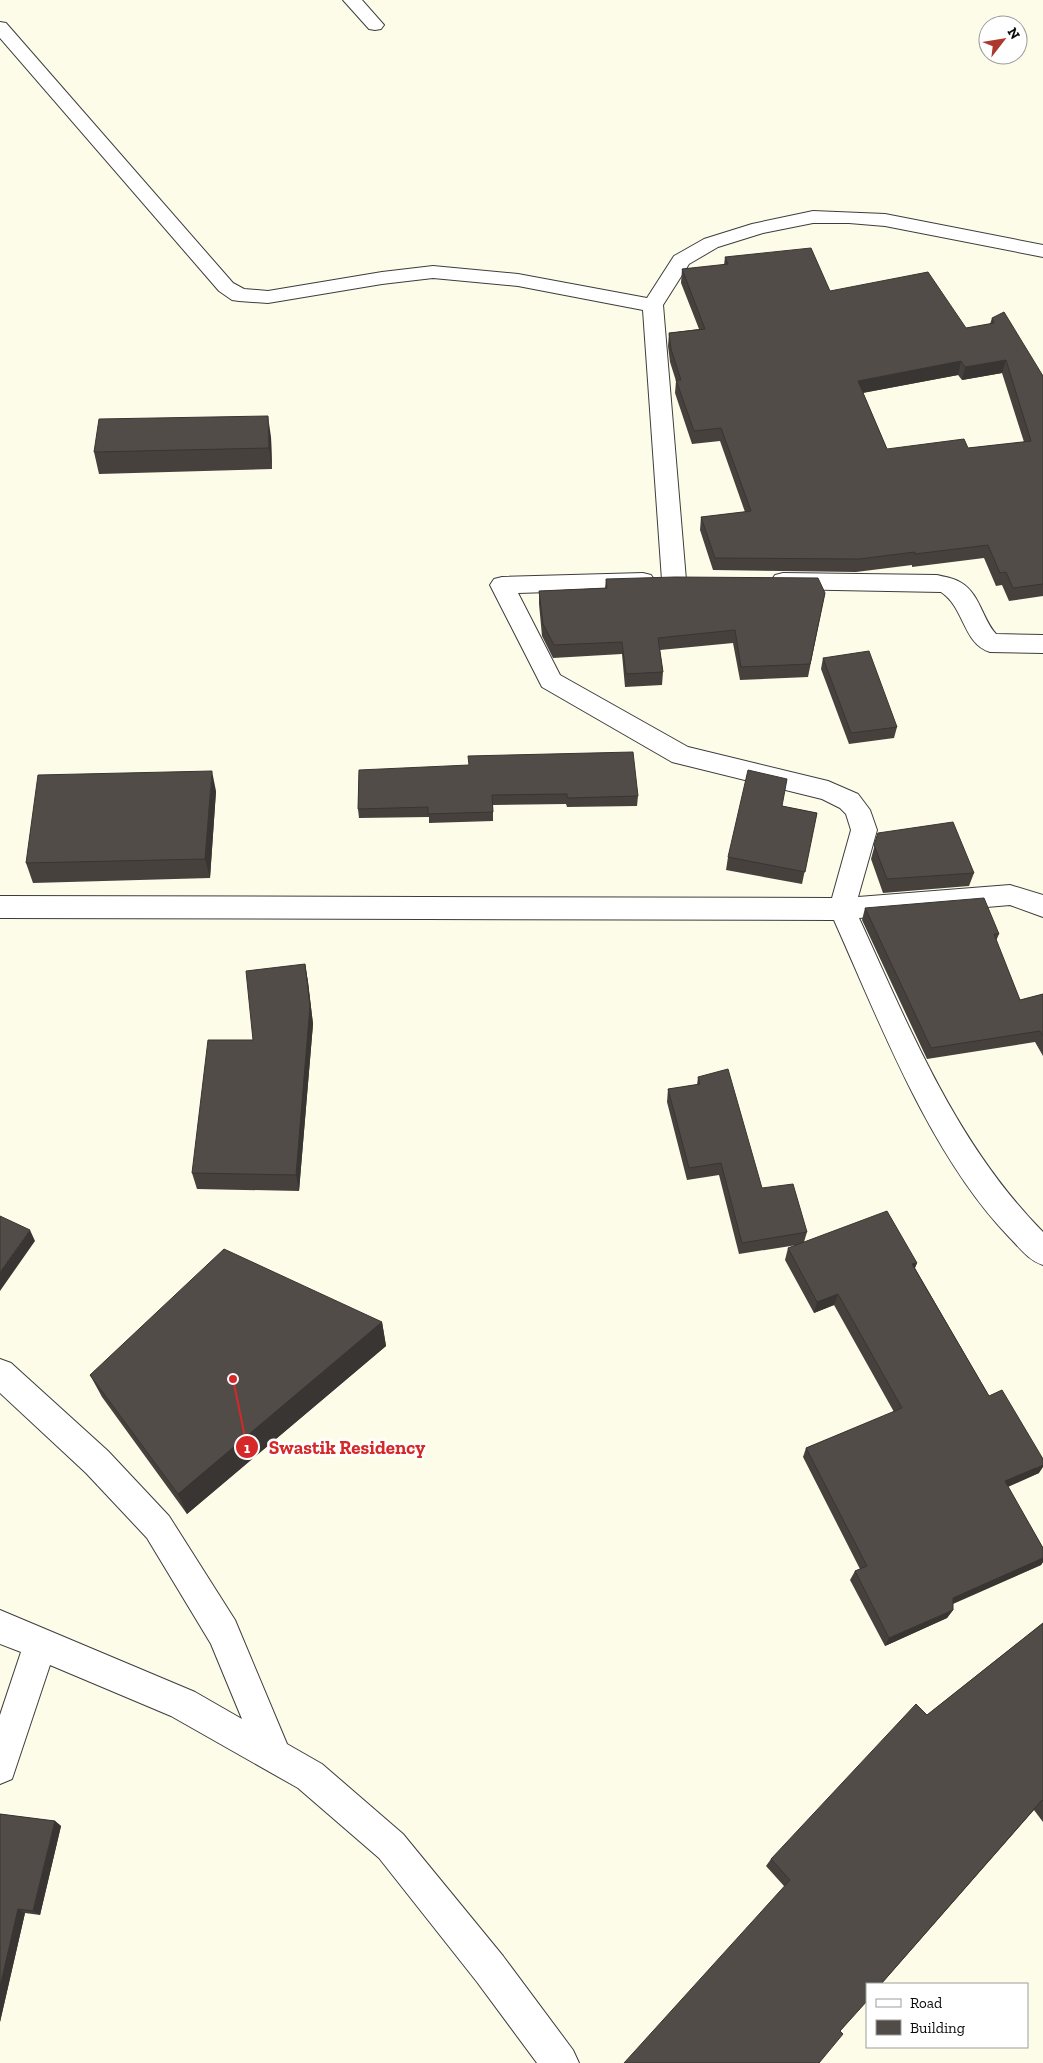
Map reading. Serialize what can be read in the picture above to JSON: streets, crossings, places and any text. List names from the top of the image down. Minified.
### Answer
{"places":["Swastik Residency"],"legend":["Road","Building"],"north":"top right"}
